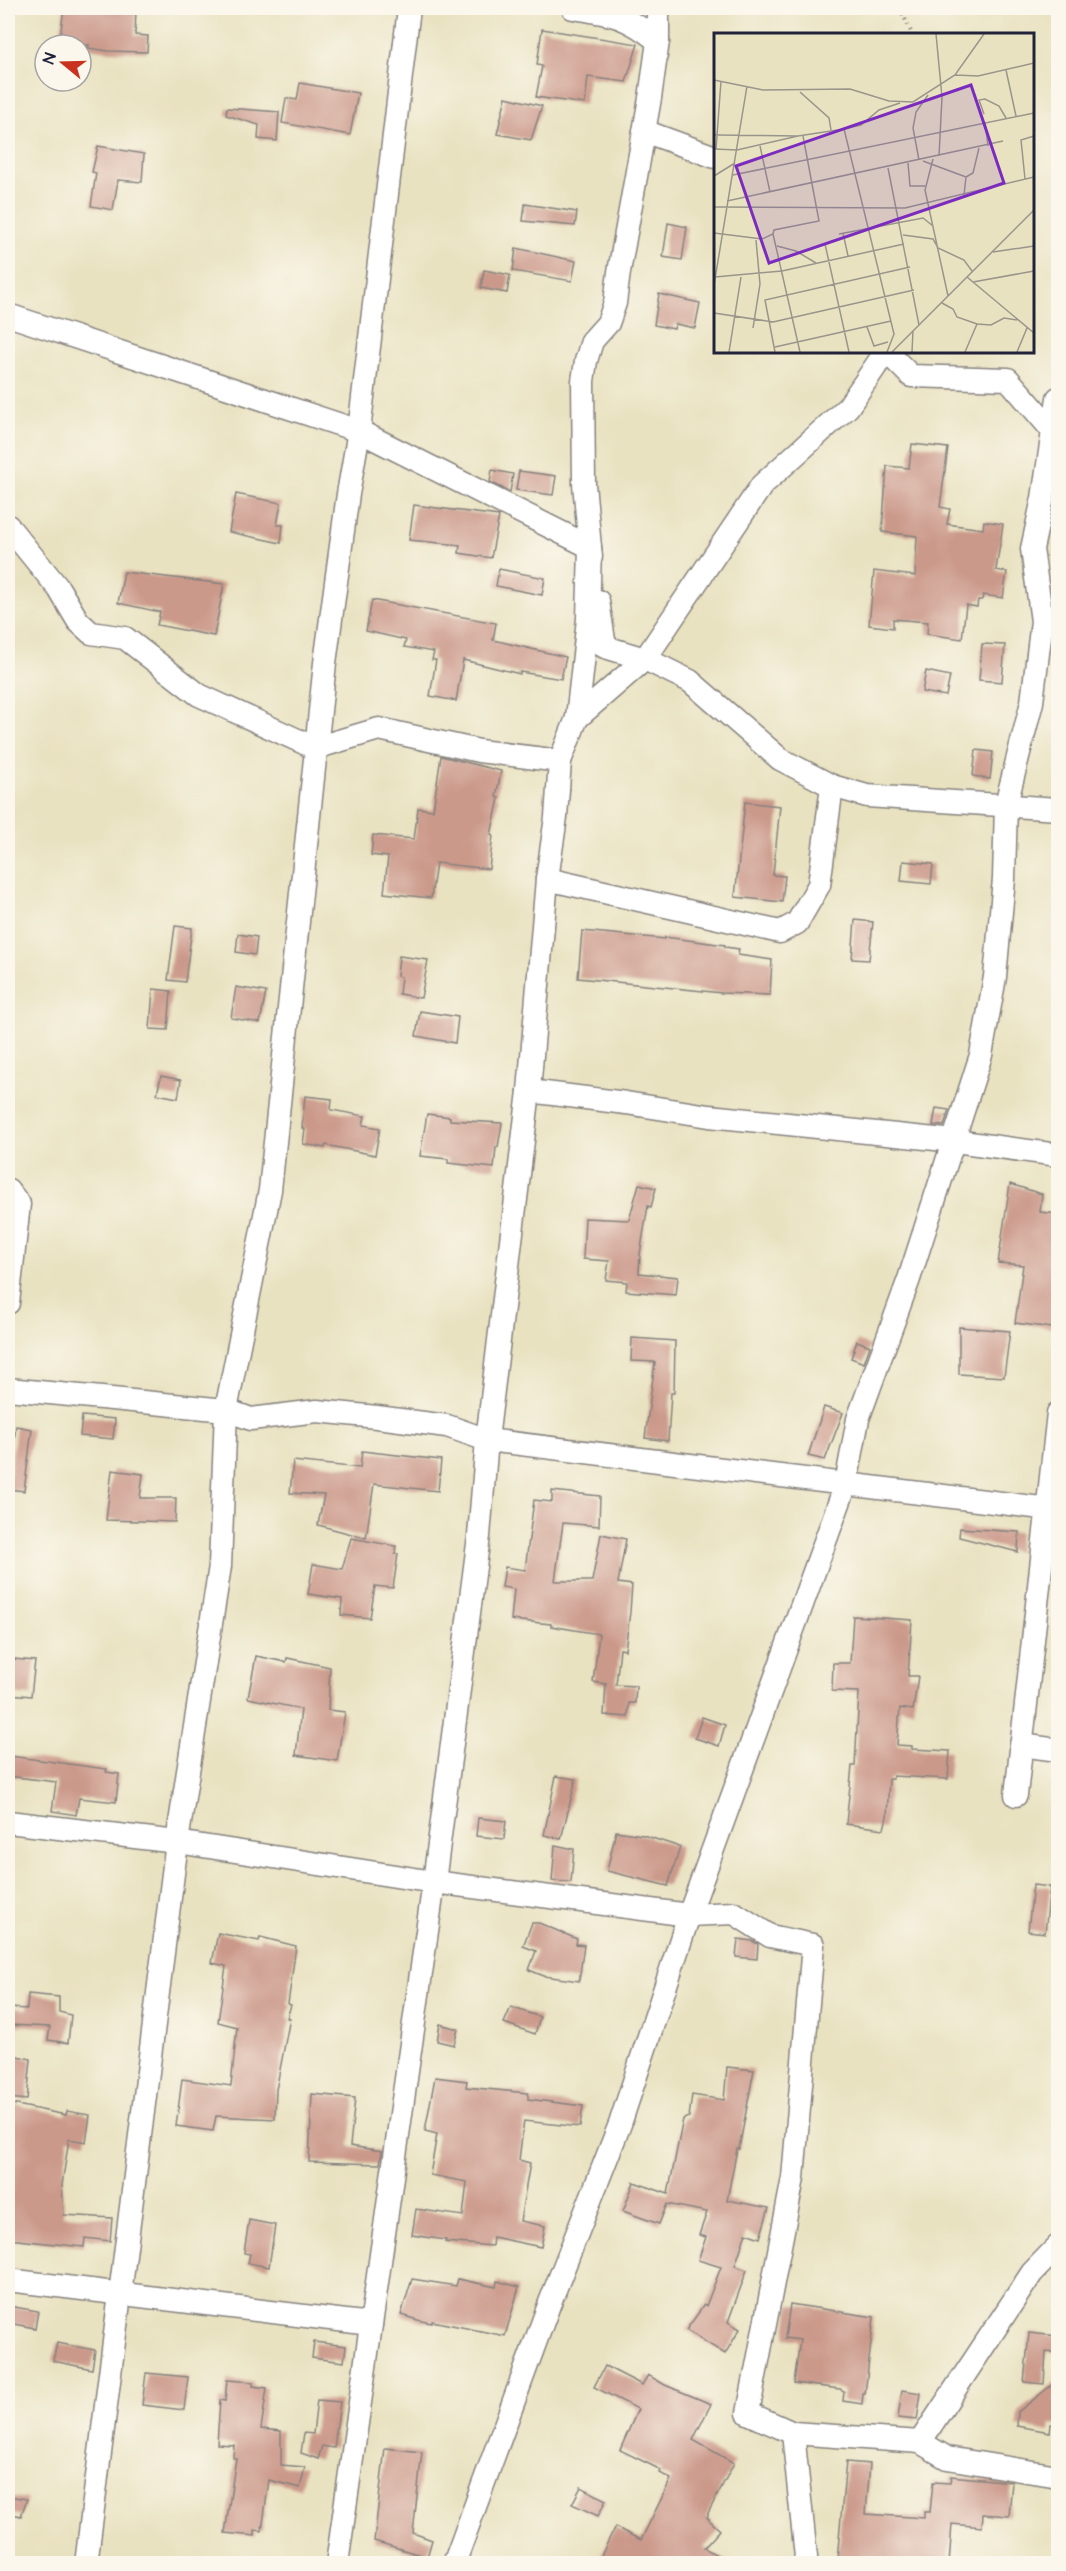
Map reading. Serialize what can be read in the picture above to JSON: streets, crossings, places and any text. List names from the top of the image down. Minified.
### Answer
{"north":"left"}
